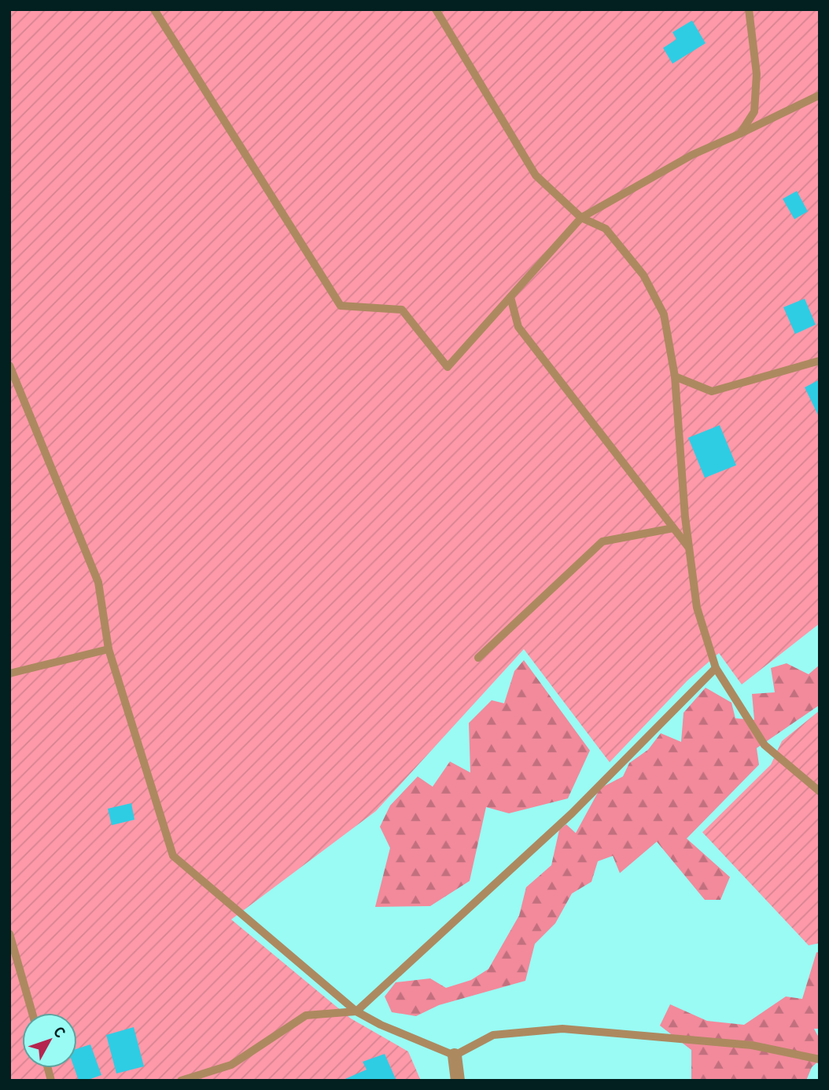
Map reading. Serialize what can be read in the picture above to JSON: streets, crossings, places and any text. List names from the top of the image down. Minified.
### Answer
{"north":"top right"}
